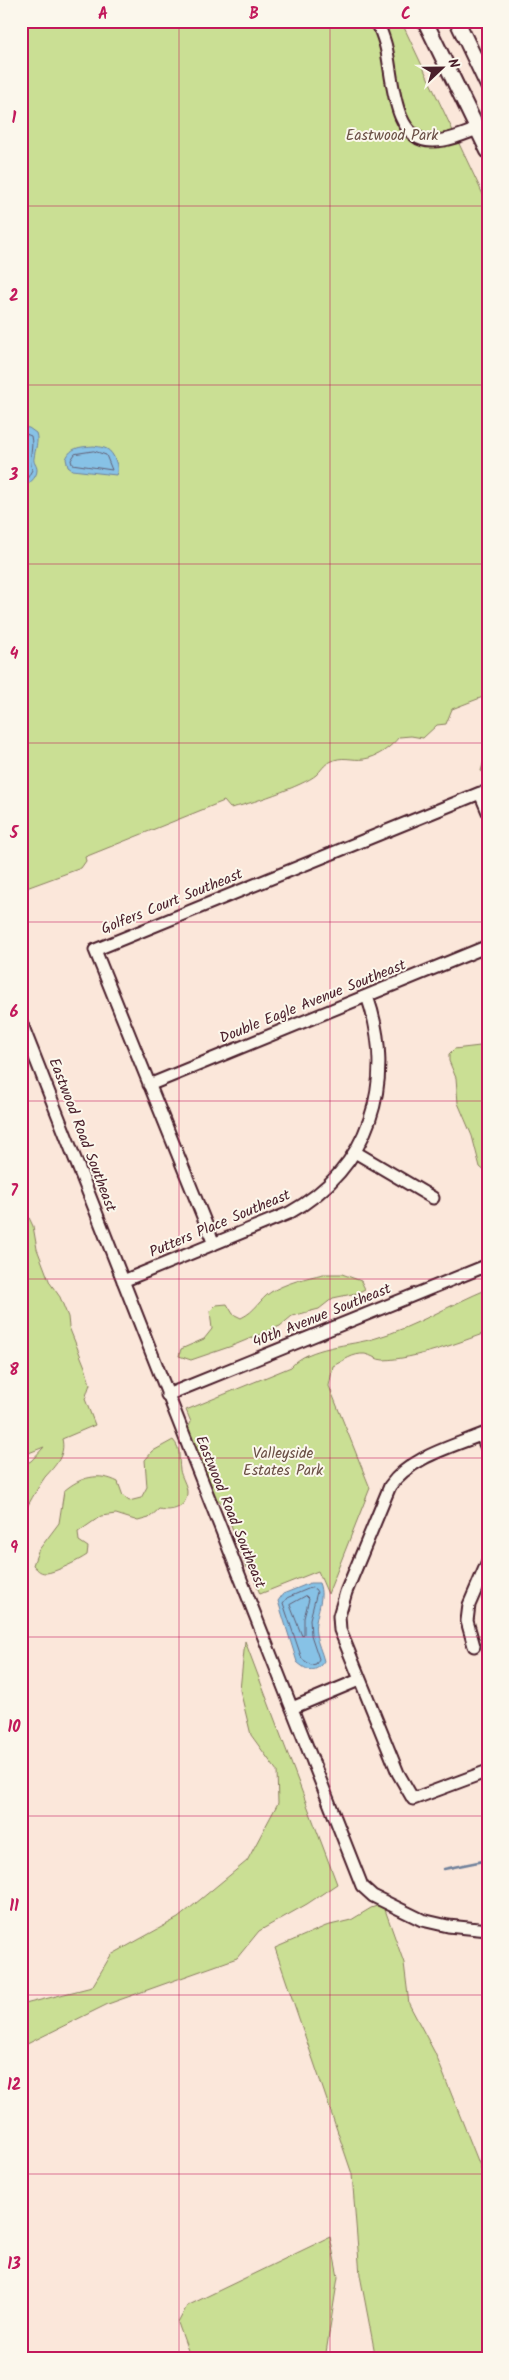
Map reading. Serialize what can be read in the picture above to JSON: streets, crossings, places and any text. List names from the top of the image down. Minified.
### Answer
{"streets":{"street":["Golfers Court Southeast","Double Eagle Avenue Southeast","Eastwood Road Southeast","Putters Place Southeast","40th Avenue Southeast"]},"crossings":[["Golfers Court Southeast","Double Eagle Avenue Southeast"],["Golfers Court Southeast","Putters Place Southeast"],["Double Eagle Avenue Southeast","Putters Place Southeast"],["Eastwood Road Southeast","Putters Place Southeast"],["Eastwood Road Southeast","40th Avenue Southeast"]],"parks":["Eastwood Park","Valleyside Estates Park"],"north":"right","grid":{"columns":["A","B","C"],"rows":["1","2","3","4","5","6","7","8","9","10","11","12","13"]}}
